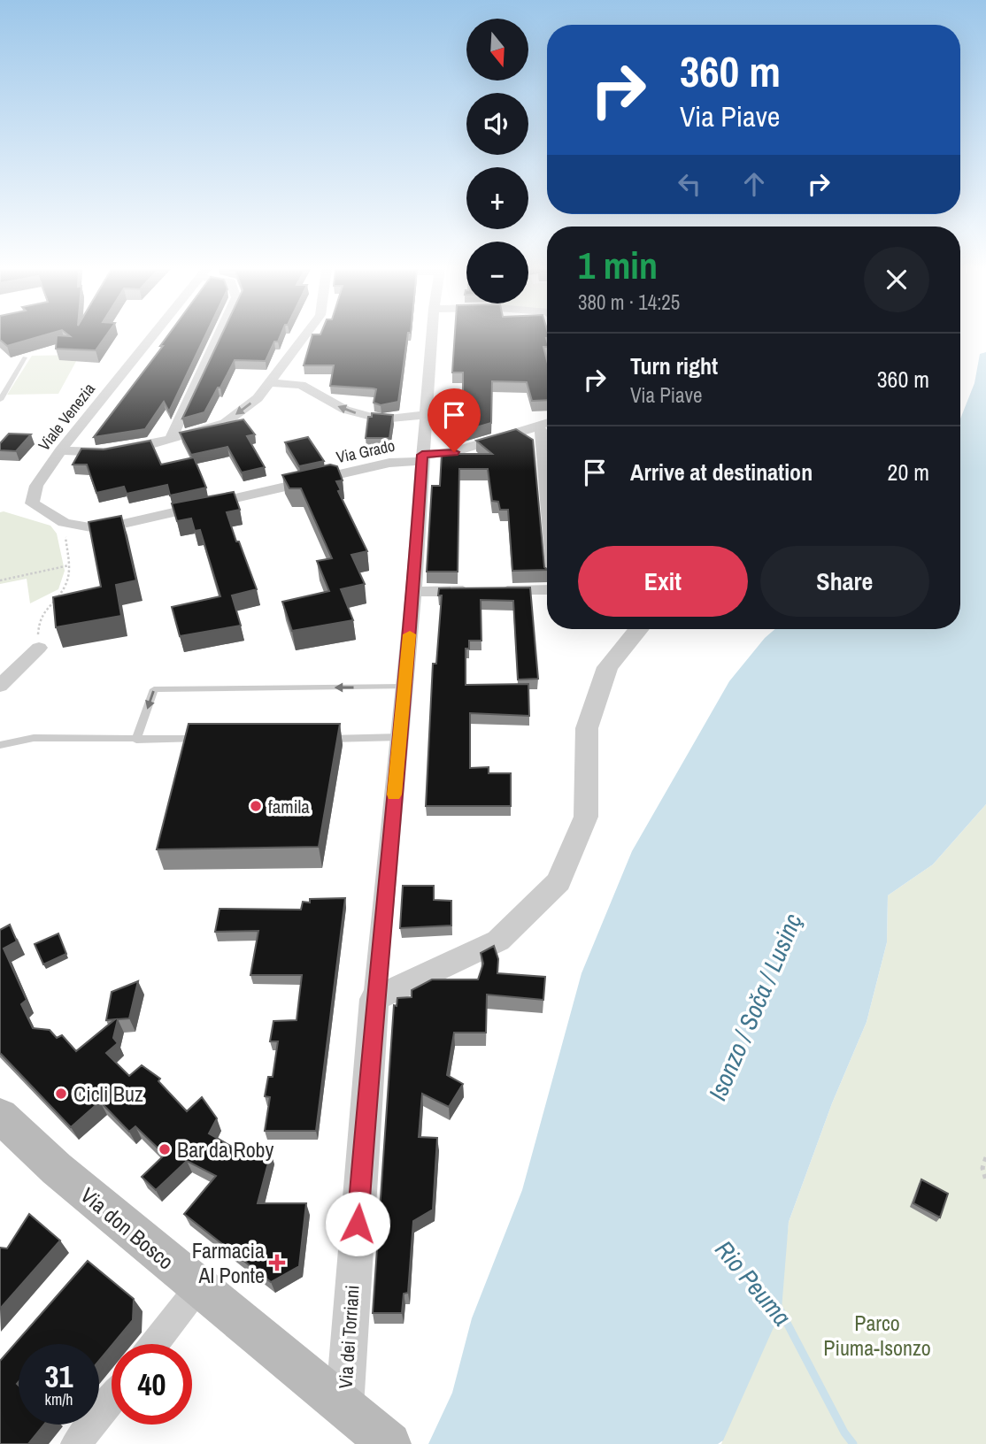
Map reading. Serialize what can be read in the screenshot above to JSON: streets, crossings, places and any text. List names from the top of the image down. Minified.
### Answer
{"streets":{"main road":["Via don Bosco"],"street":["Viale Venezia","Via Grado","Via dei Torriani"]},"crossings":[["Viale Venezia","Via Grado"],["Via Grado","Via dei Torriani"],["Via don Bosco","Via dei Torriani"]],"water":["Isonzo / Soča / Lusinç","Rio Peuma"],"parks":["Parco Piuma-Isonzo"],"places":{"other":["famila","Cicli Buz","Bar da Roby"],"health":["Farmacia Al Ponte"]},"north":"bottom","page":{"map_buttons":["+","−"],"turn":["360 m","Via Piave"],"heading":["1 min","380 m · 14:25"],"list":[{"name":"Turn right","note":"Via Piave","value":"360 m"},{"name":"Arrive at destination","value":"20 m"}],"buttons":["Exit","Share"],"speed":"31 km/h","limit":"40"}}
